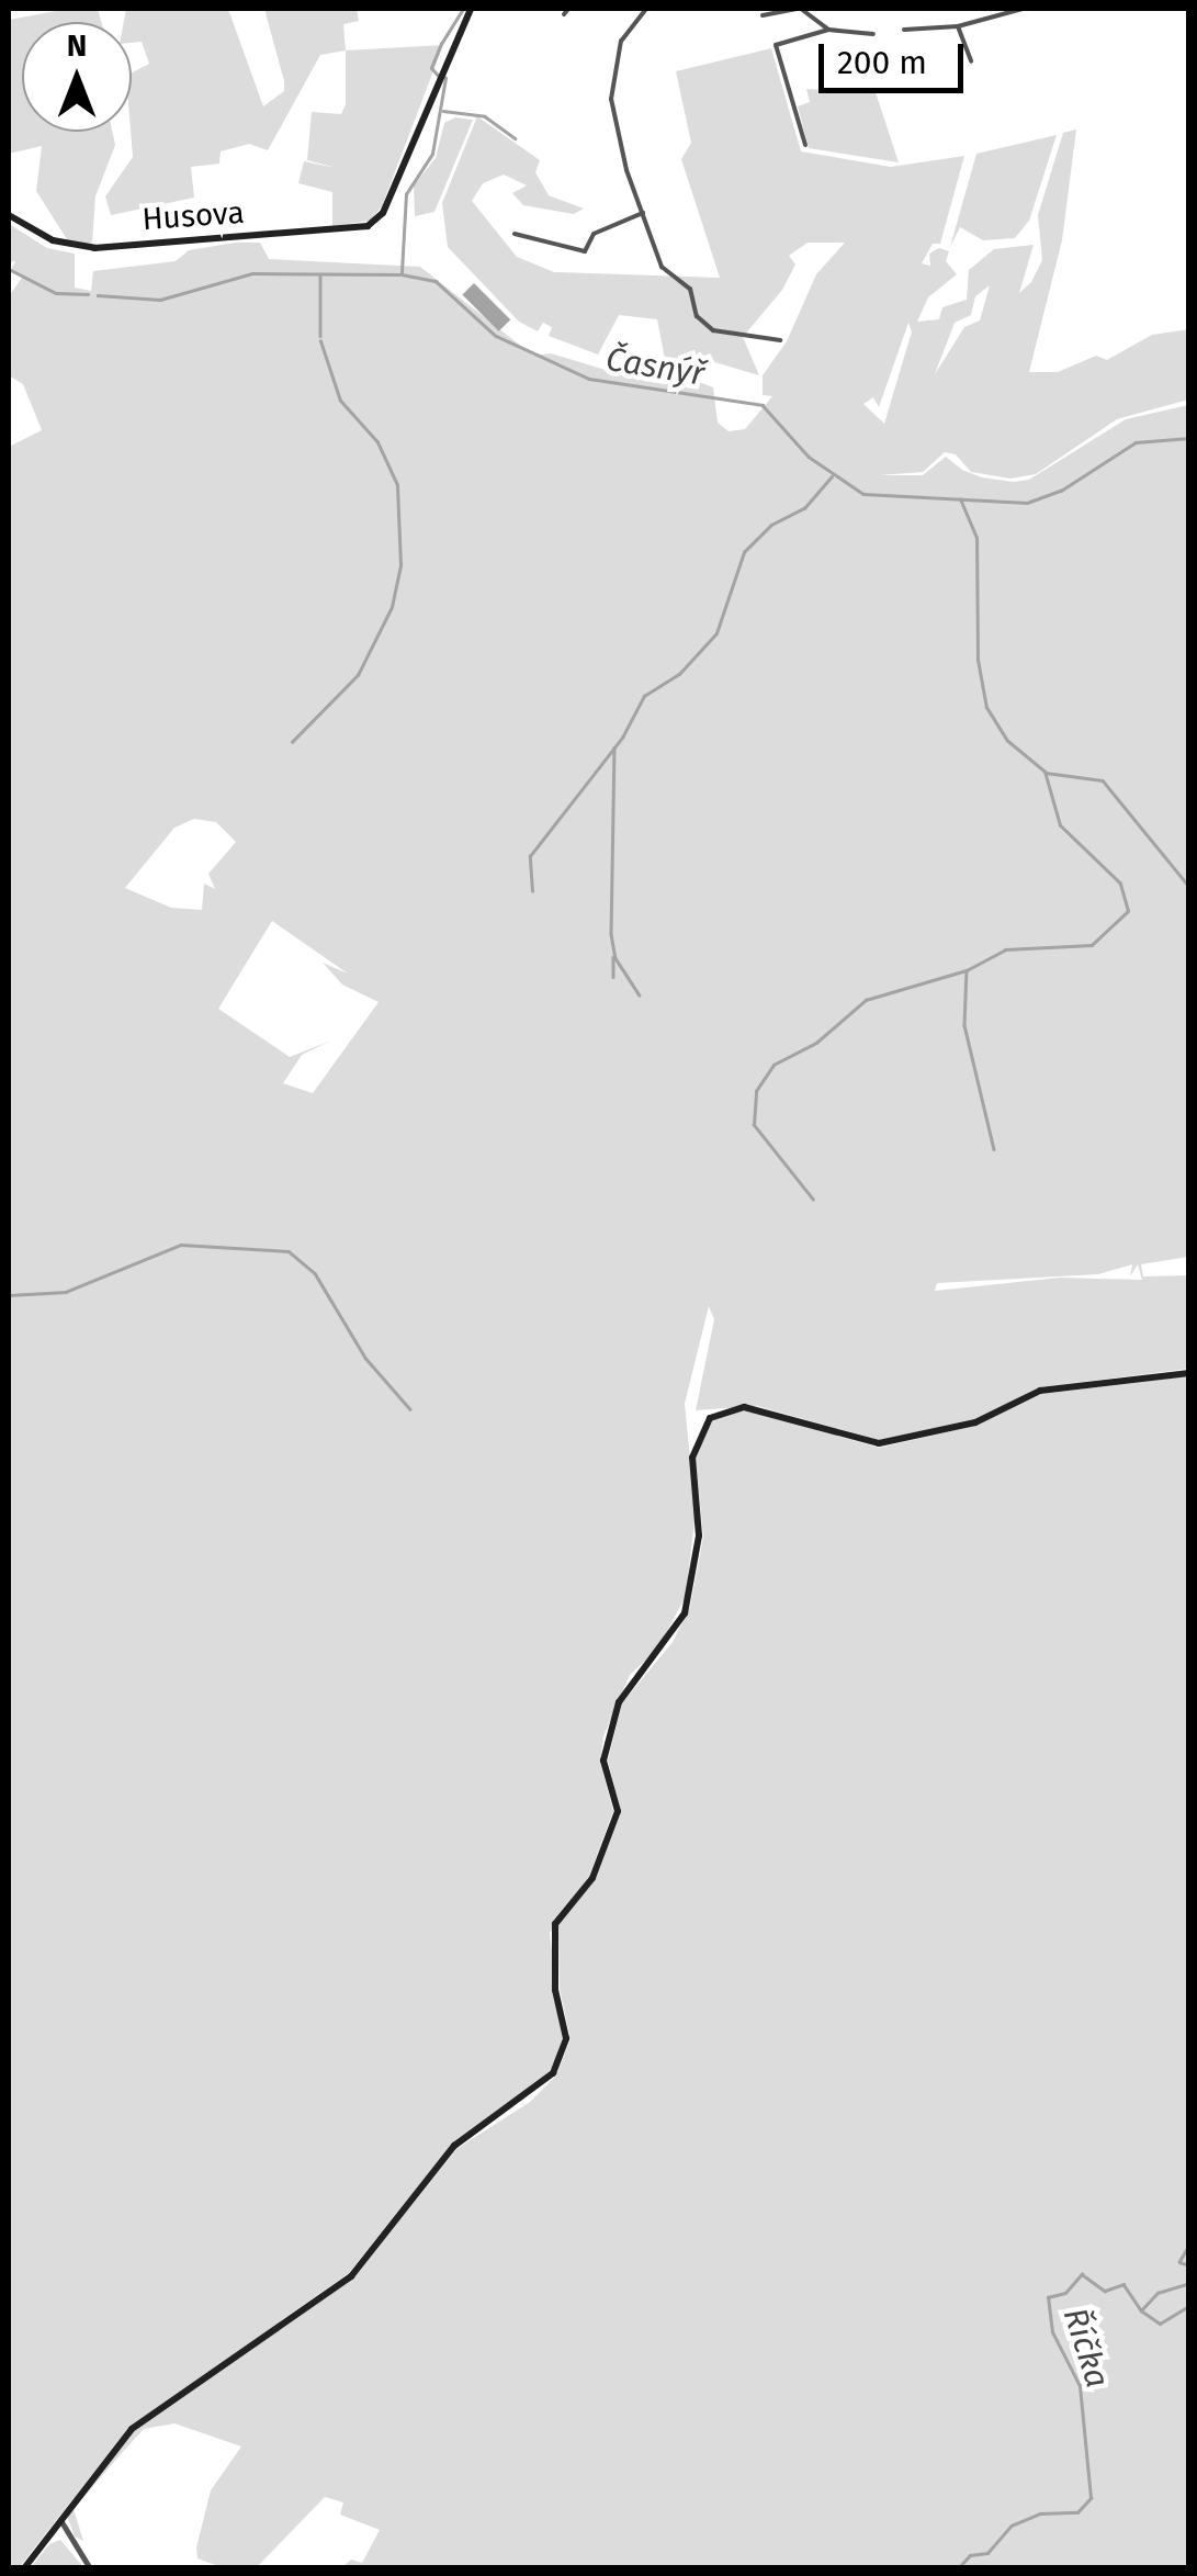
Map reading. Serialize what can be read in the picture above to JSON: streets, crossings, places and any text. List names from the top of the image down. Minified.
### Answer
{"streets":{"main road":["Husova"]},"water":["Časnýř","Říčka"],"scale_bar":"200 m","north":"top"}
